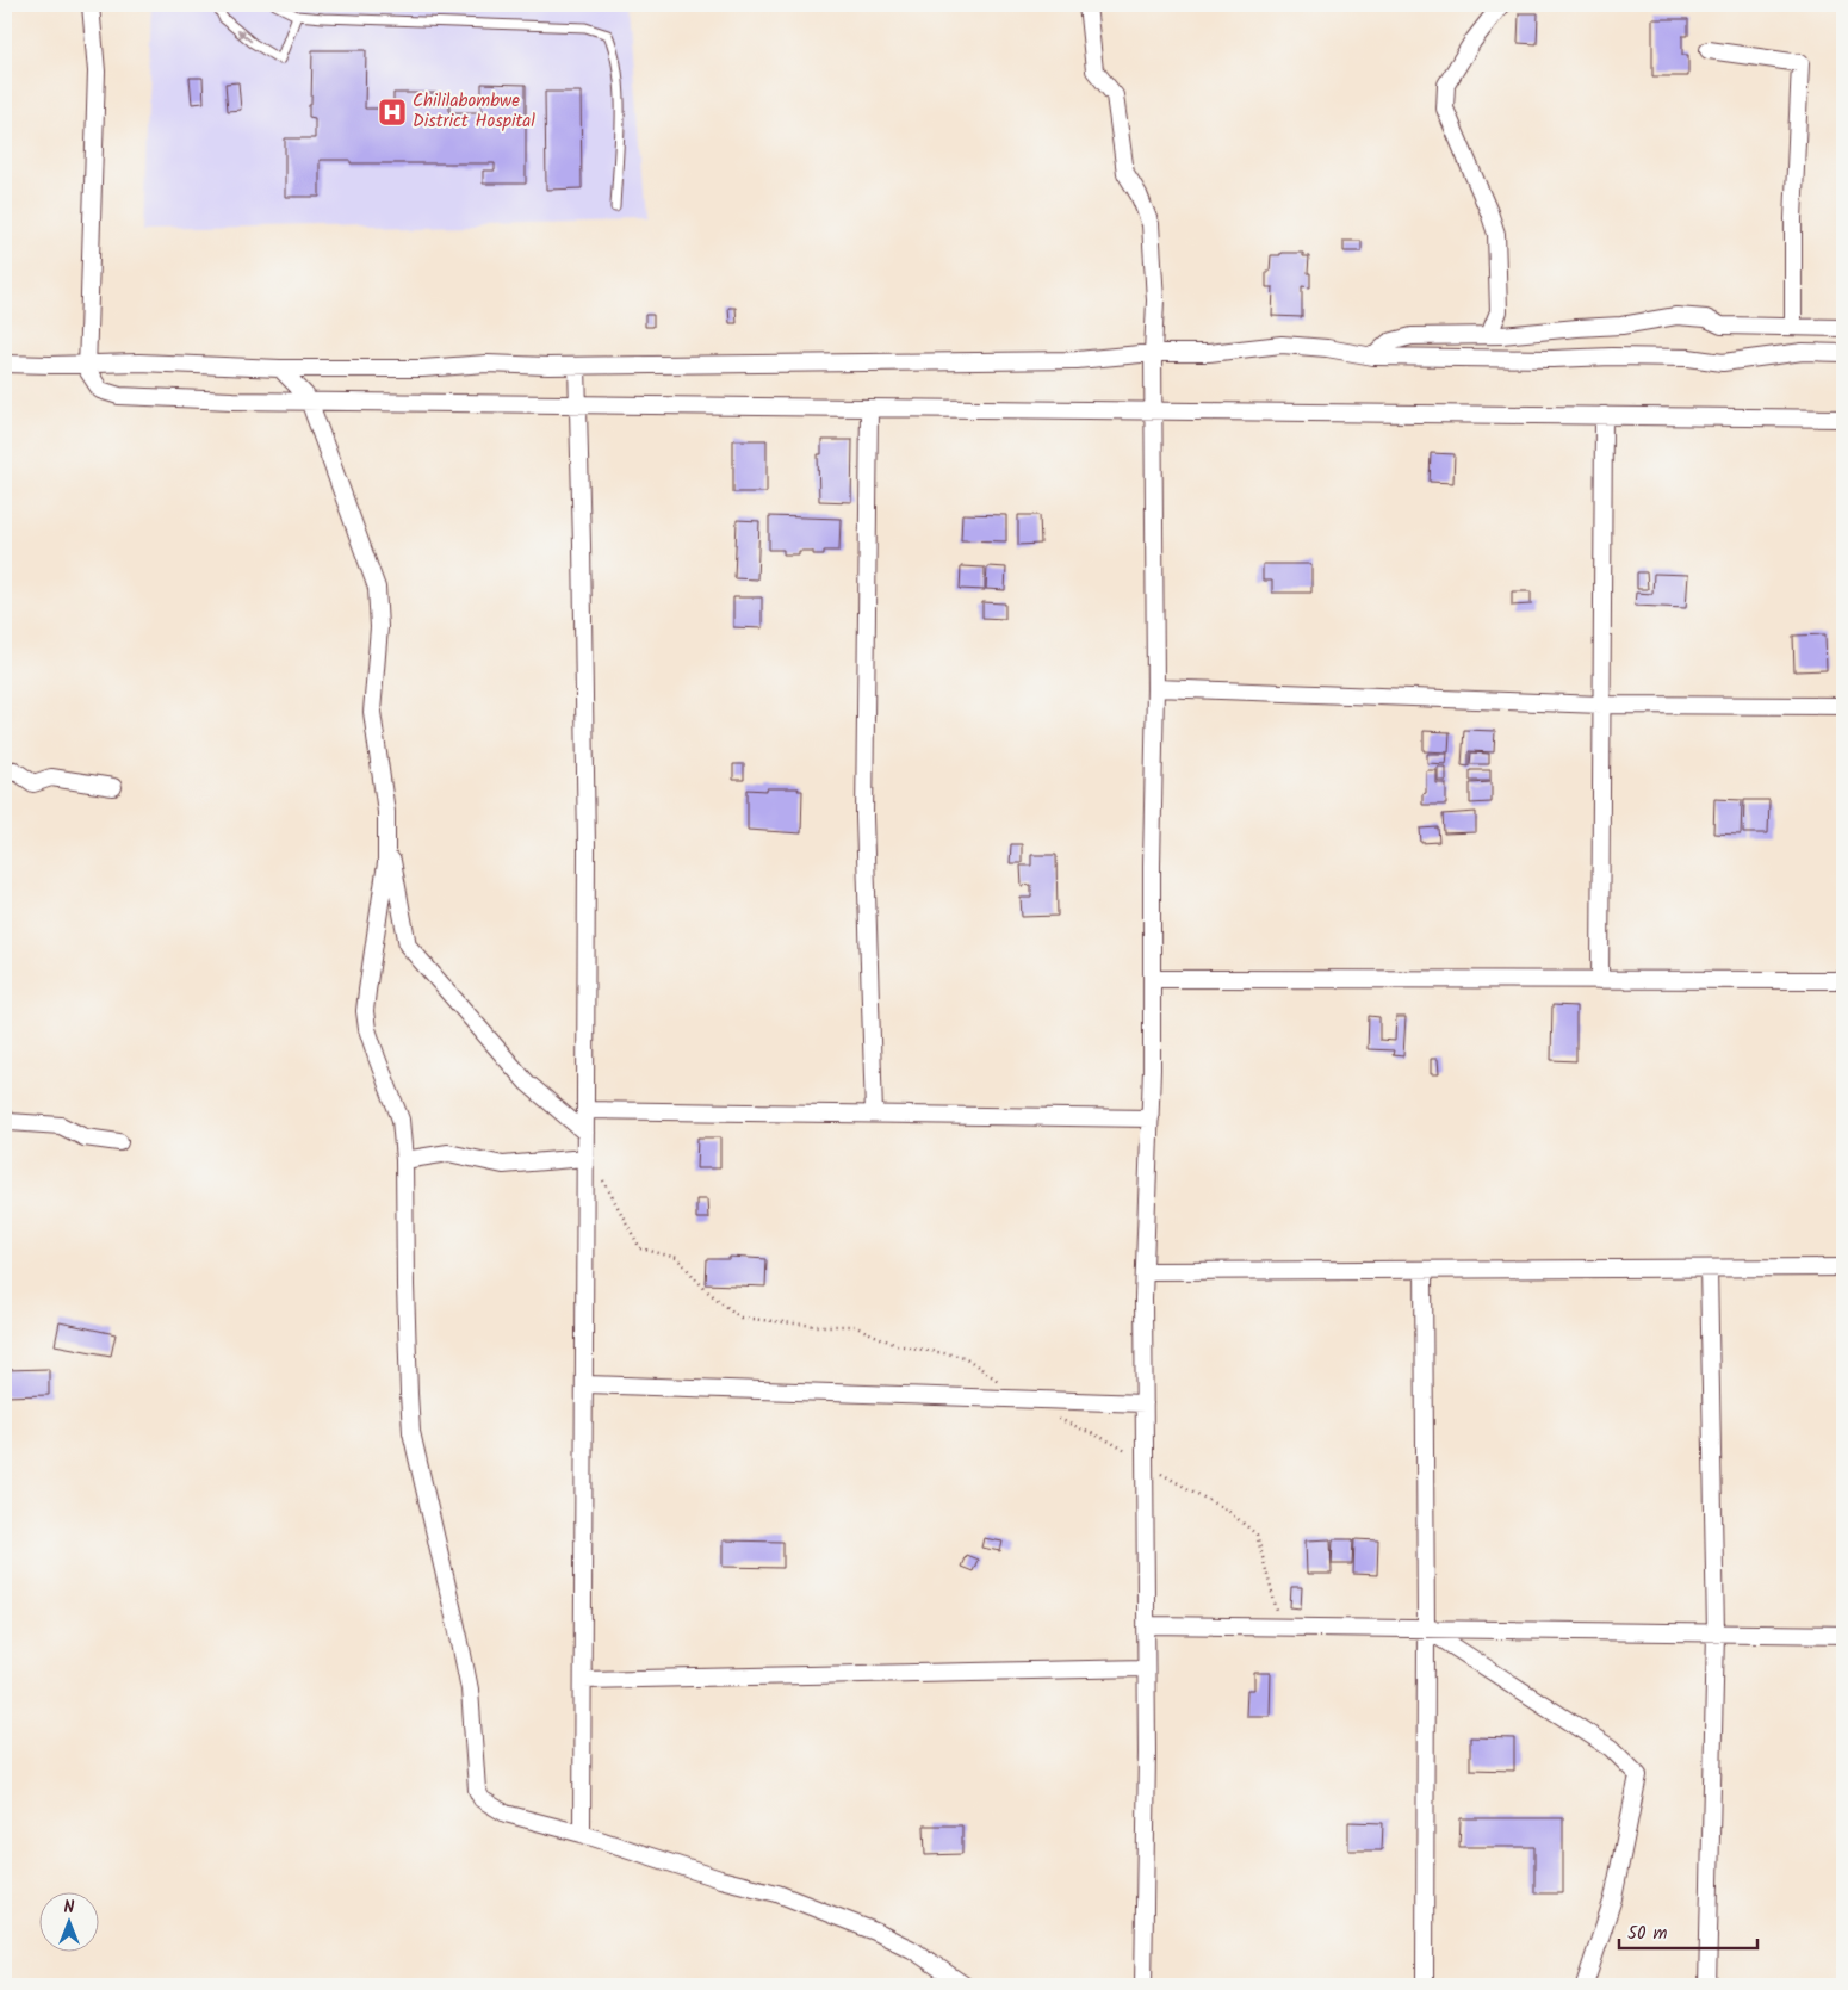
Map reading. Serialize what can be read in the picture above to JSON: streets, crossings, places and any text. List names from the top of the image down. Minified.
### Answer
{"places":{"hospital":["Chililabombwe District Hospital"]},"scale_bar":"50 m","north":"top"}
